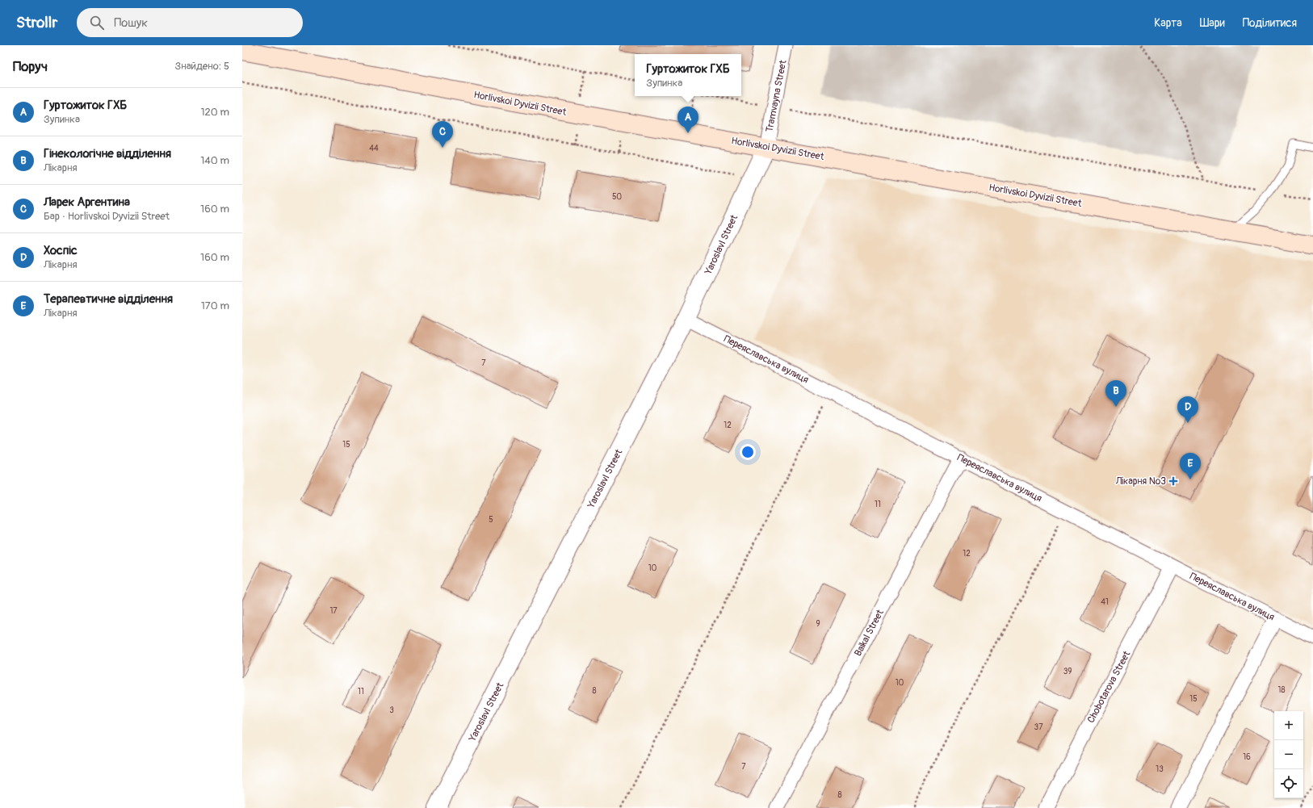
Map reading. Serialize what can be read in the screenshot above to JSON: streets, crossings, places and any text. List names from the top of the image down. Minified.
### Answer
{"streets":{"main road":["Horlivskoi Dyvizii Street"],"street":["Tramvayna Street","Yaroslavl Street","Переяславська вулиця","Baikal Street","Chobotarova Street"]},"crossings":[["Tramvayna Street","Horlivskoi Dyvizii Street"],["Tramvayna Street","Yaroslavl Street"],["Horlivskoi Dyvizii Street","Yaroslavl Street"],["Yaroslavl Street","Переяславська вулиця"],["Переяславська вулиця","Baikal Street"],["Переяславська вулиця","Chobotarova Street"]],"places":{"health":["Лікарня №3"]},"house_numbers":["44","50","7","12","15","11","5","12","10","41","17","9","39","10","18","8","11","15","3","37","16","7","13","8"],"page":{"header":"Strollr","search":"Пошук","nav":["Карта","Шари","Поділитися"],"heading":["Поруч","Знайдено: 5"],"popup":["Гуртожиток ГХБ","Зупинка"],"list":[{"mark":"A","name":"Гуртожиток ГХБ","note":"Зупинка","value":"120 m"},{"mark":"B","name":"Гінекологічне відділення","note":"Лікарня","value":"140 m"},{"mark":"C","name":"Ларек Аргентина","note":"Бар · Horlivskoi Dyvizii Street","value":"160 m"},{"mark":"D","name":"Хоспіс","note":"Лікарня","value":"160 m"},{"mark":"E","name":"Терапевтичне відділення","note":"Лікарня","value":"170 m"}],"pins":["A","C","B","D","E"],"map_buttons":["+","−"]}}
